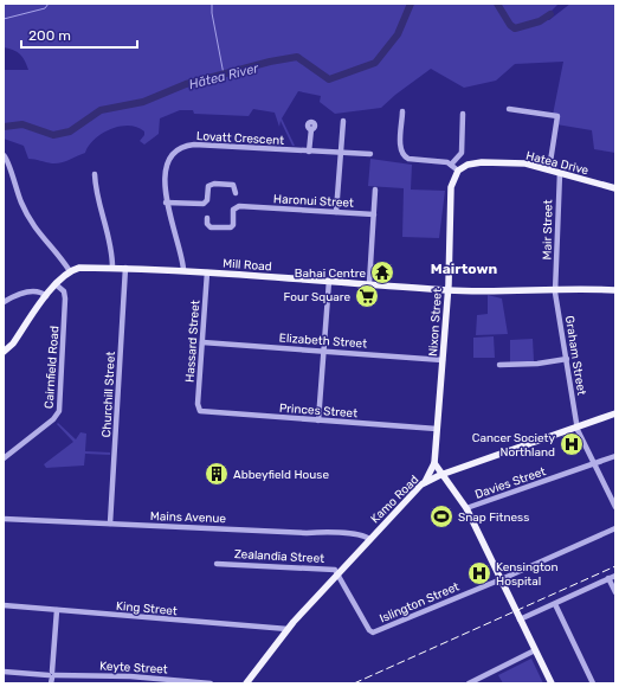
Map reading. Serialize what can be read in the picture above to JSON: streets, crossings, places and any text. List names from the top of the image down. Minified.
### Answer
{"streets":{"main road":["Hatea Drive","Mill Road","Nixon Street","Kamo Road"],"street":["Lovatt Crescent","Haronui Street","Mair Street","Elizabeth Street","Hassard Street","Graham Street","Cairnfield Road","Churchill Street","Princes Street","Davies Street","Mains Avenue","Zealandia Street","Islington Street","King Street","Keyte Street"]},"crossings":[["Lovatt Crescent","Mill Road"],["Hatea Drive","Mair Street"],["Hatea Drive","Nixon Street"],["Mair Street","Mill Road"],["Mair Street","Graham Street"],["Mill Road","Nixon Street"],["Mill Road","Hassard Street"],["Mill Road","Graham Street"],["Mill Road","Churchill Street"],["Nixon Street","Elizabeth Street"],["Nixon Street","Princes Street"],["Nixon Street","Davies Street"],["Nixon Street","Kamo Road"],["Nixon Street","Islington Street"],["Elizabeth Street","Hassard Street"],["Hassard Street","Princes Street"],["Graham Street","Davies Street"],["Graham Street","Kamo Road"],["Churchill Street","Mains Avenue"],["Kamo Road","Mains Avenue"],["Kamo Road","Zealandia Street"],["Kamo Road","Islington Street"],["Kamo Road","King Street"],["Zealandia Street","Islington Street"]],"districts":["Mairtown"],"water":["Hātea River"],"places":{"temple":["Bahai Centre"],"supermarket":["Four Square"],"hospital":["Cancer Society Northland","Kensington Hospital"],"building":["Abbeyfield House"],"sports":["Snap Fitness"]},"scale_bar":"200 m"}
